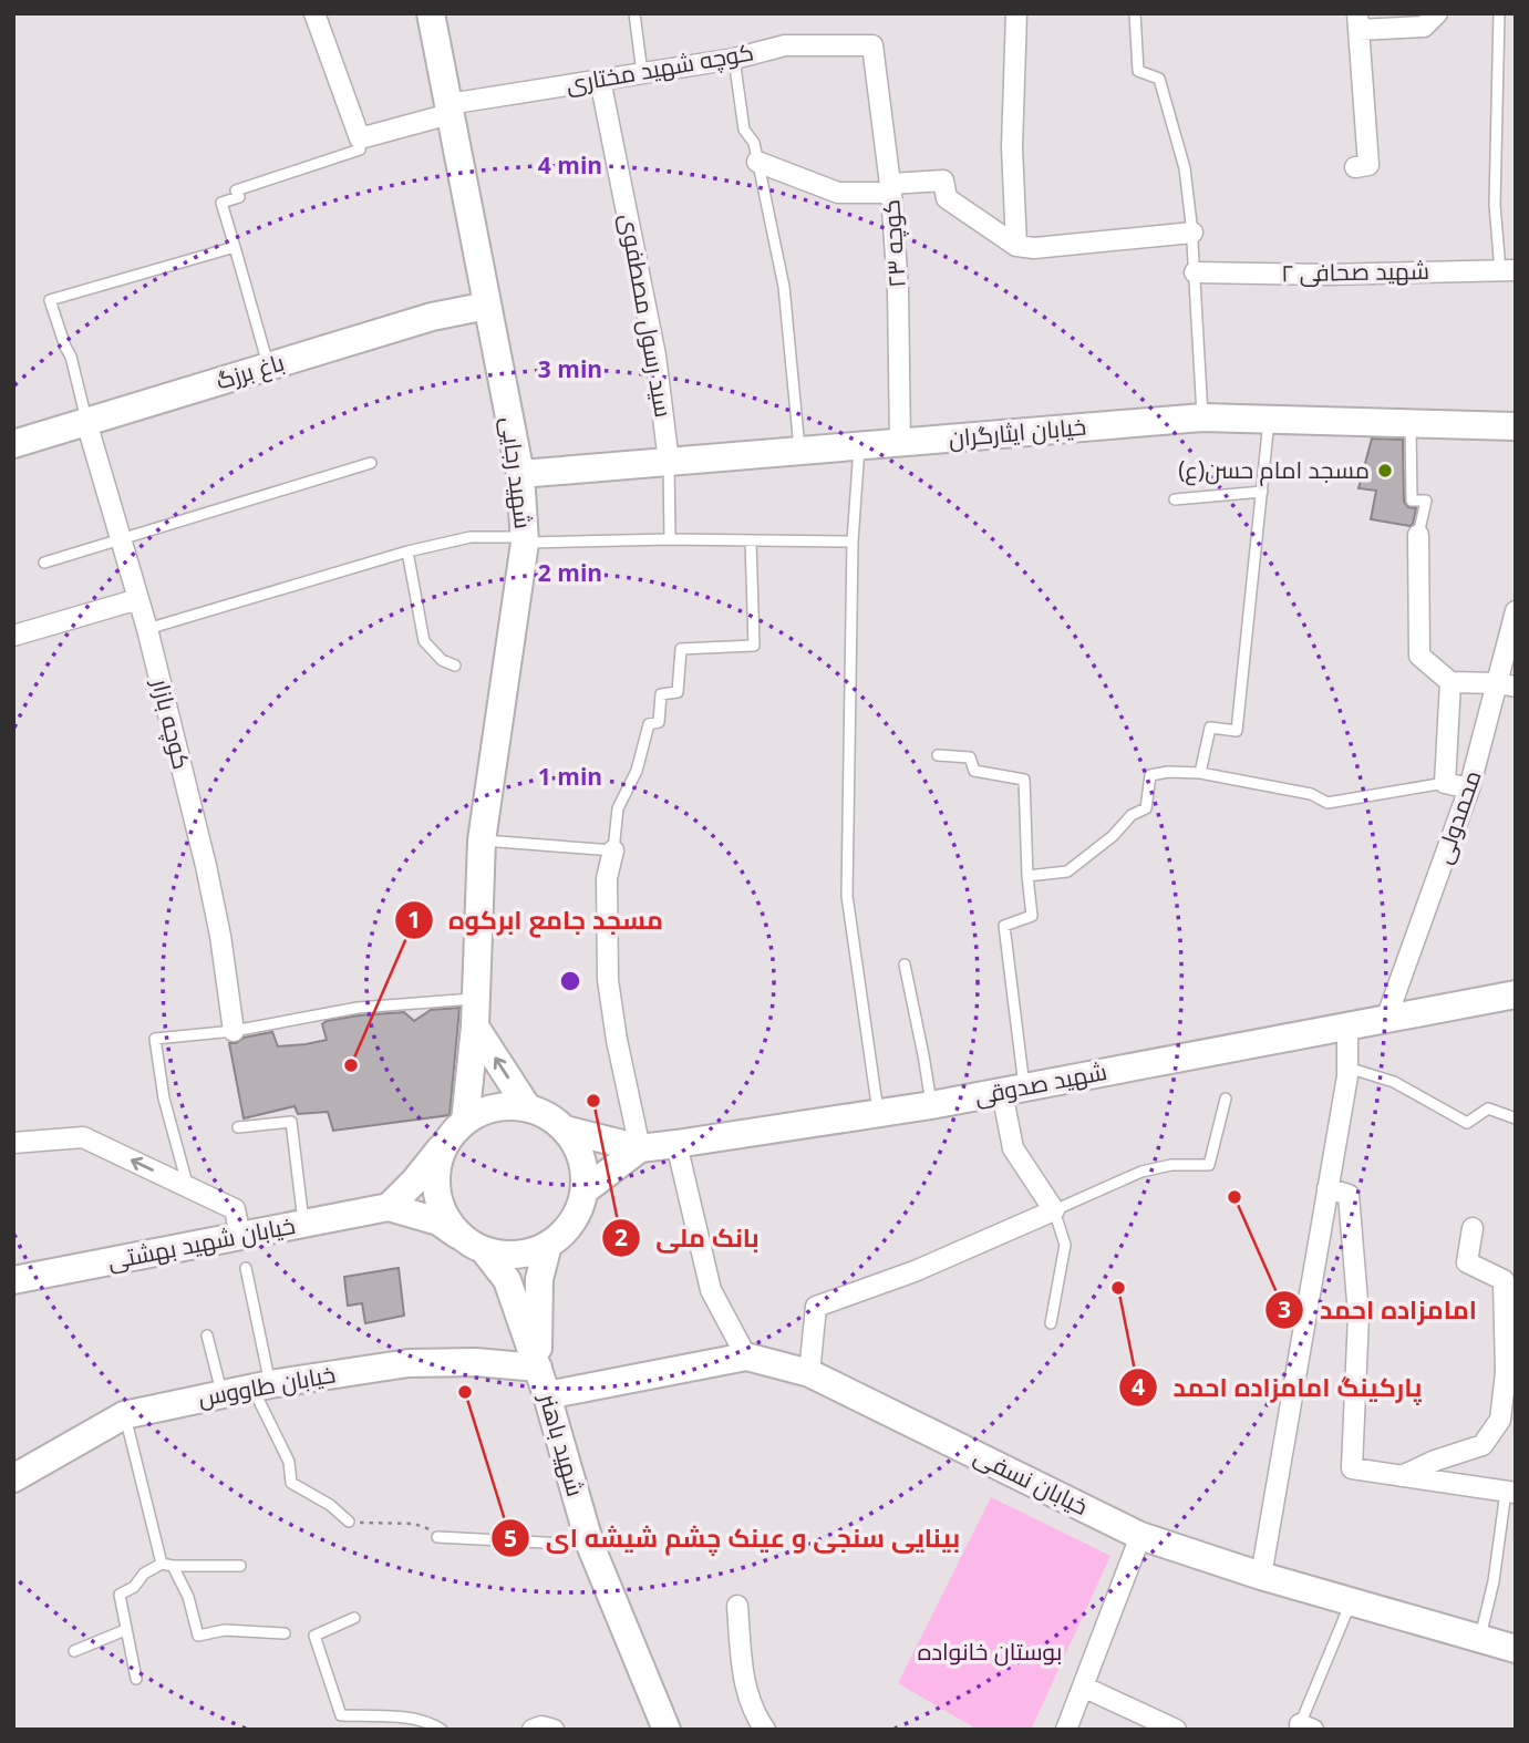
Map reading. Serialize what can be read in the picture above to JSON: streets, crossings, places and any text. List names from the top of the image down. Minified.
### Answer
{"streets":{"street":["کوچه شهید مختاری","کوچه ۲۳","شهید صحافی ۲","سید رسول مصطفوی","باغ برزگ","خیابان ایثارگران","شهید رجایی","کوچه بازار","محمدولی","شهید صدوقی","خیابان شهید بهشتی","خیابان طاووس","شهید باهنر","خیابان نسفی"]},"crossings":[["کوچه شهید مختاری","کوچه ۲۳"],["کوچه شهید مختاری","سید رسول مصطفوی"],["کوچه شهید مختاری","شهید رجایی"],["کوچه ۲۳","خیابان ایثارگران"],["سید رسول مصطفوی","خیابان ایثارگران"],["باغ برزگ","شهید رجایی"],["باغ برزگ","کوچه بازار"],["خیابان ایثارگران","شهید رجایی"],["شهید رجایی","شهید صدوقی"],["شهید رجایی","شهید باهنر"],["محمدولی","شهید صدوقی"],["شهید صدوقی","شهید باهنر"],["خیابان طاووس","شهید باهنر"],["شهید باهنر","خیابان نسفی"]],"parks":["بوستان خانواده"],"places":["مسجد امام حسن(ع)","مسجد جامع ابرکوه","بانک ملی","امامزاده احمد","پارکینگ امامزاده احمد","بینایی سنجی و عینک چشم شیشه ای"],"rings":["4 min","3 min","2 min","1 min"]}
